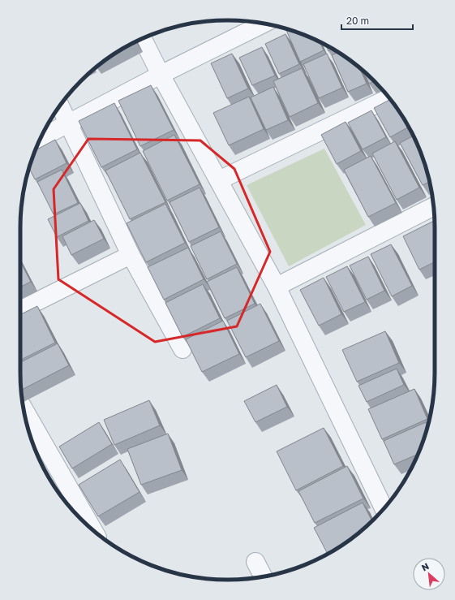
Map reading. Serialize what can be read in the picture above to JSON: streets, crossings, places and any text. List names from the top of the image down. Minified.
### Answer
{"scale_bar":"20 m","north":"top left"}
